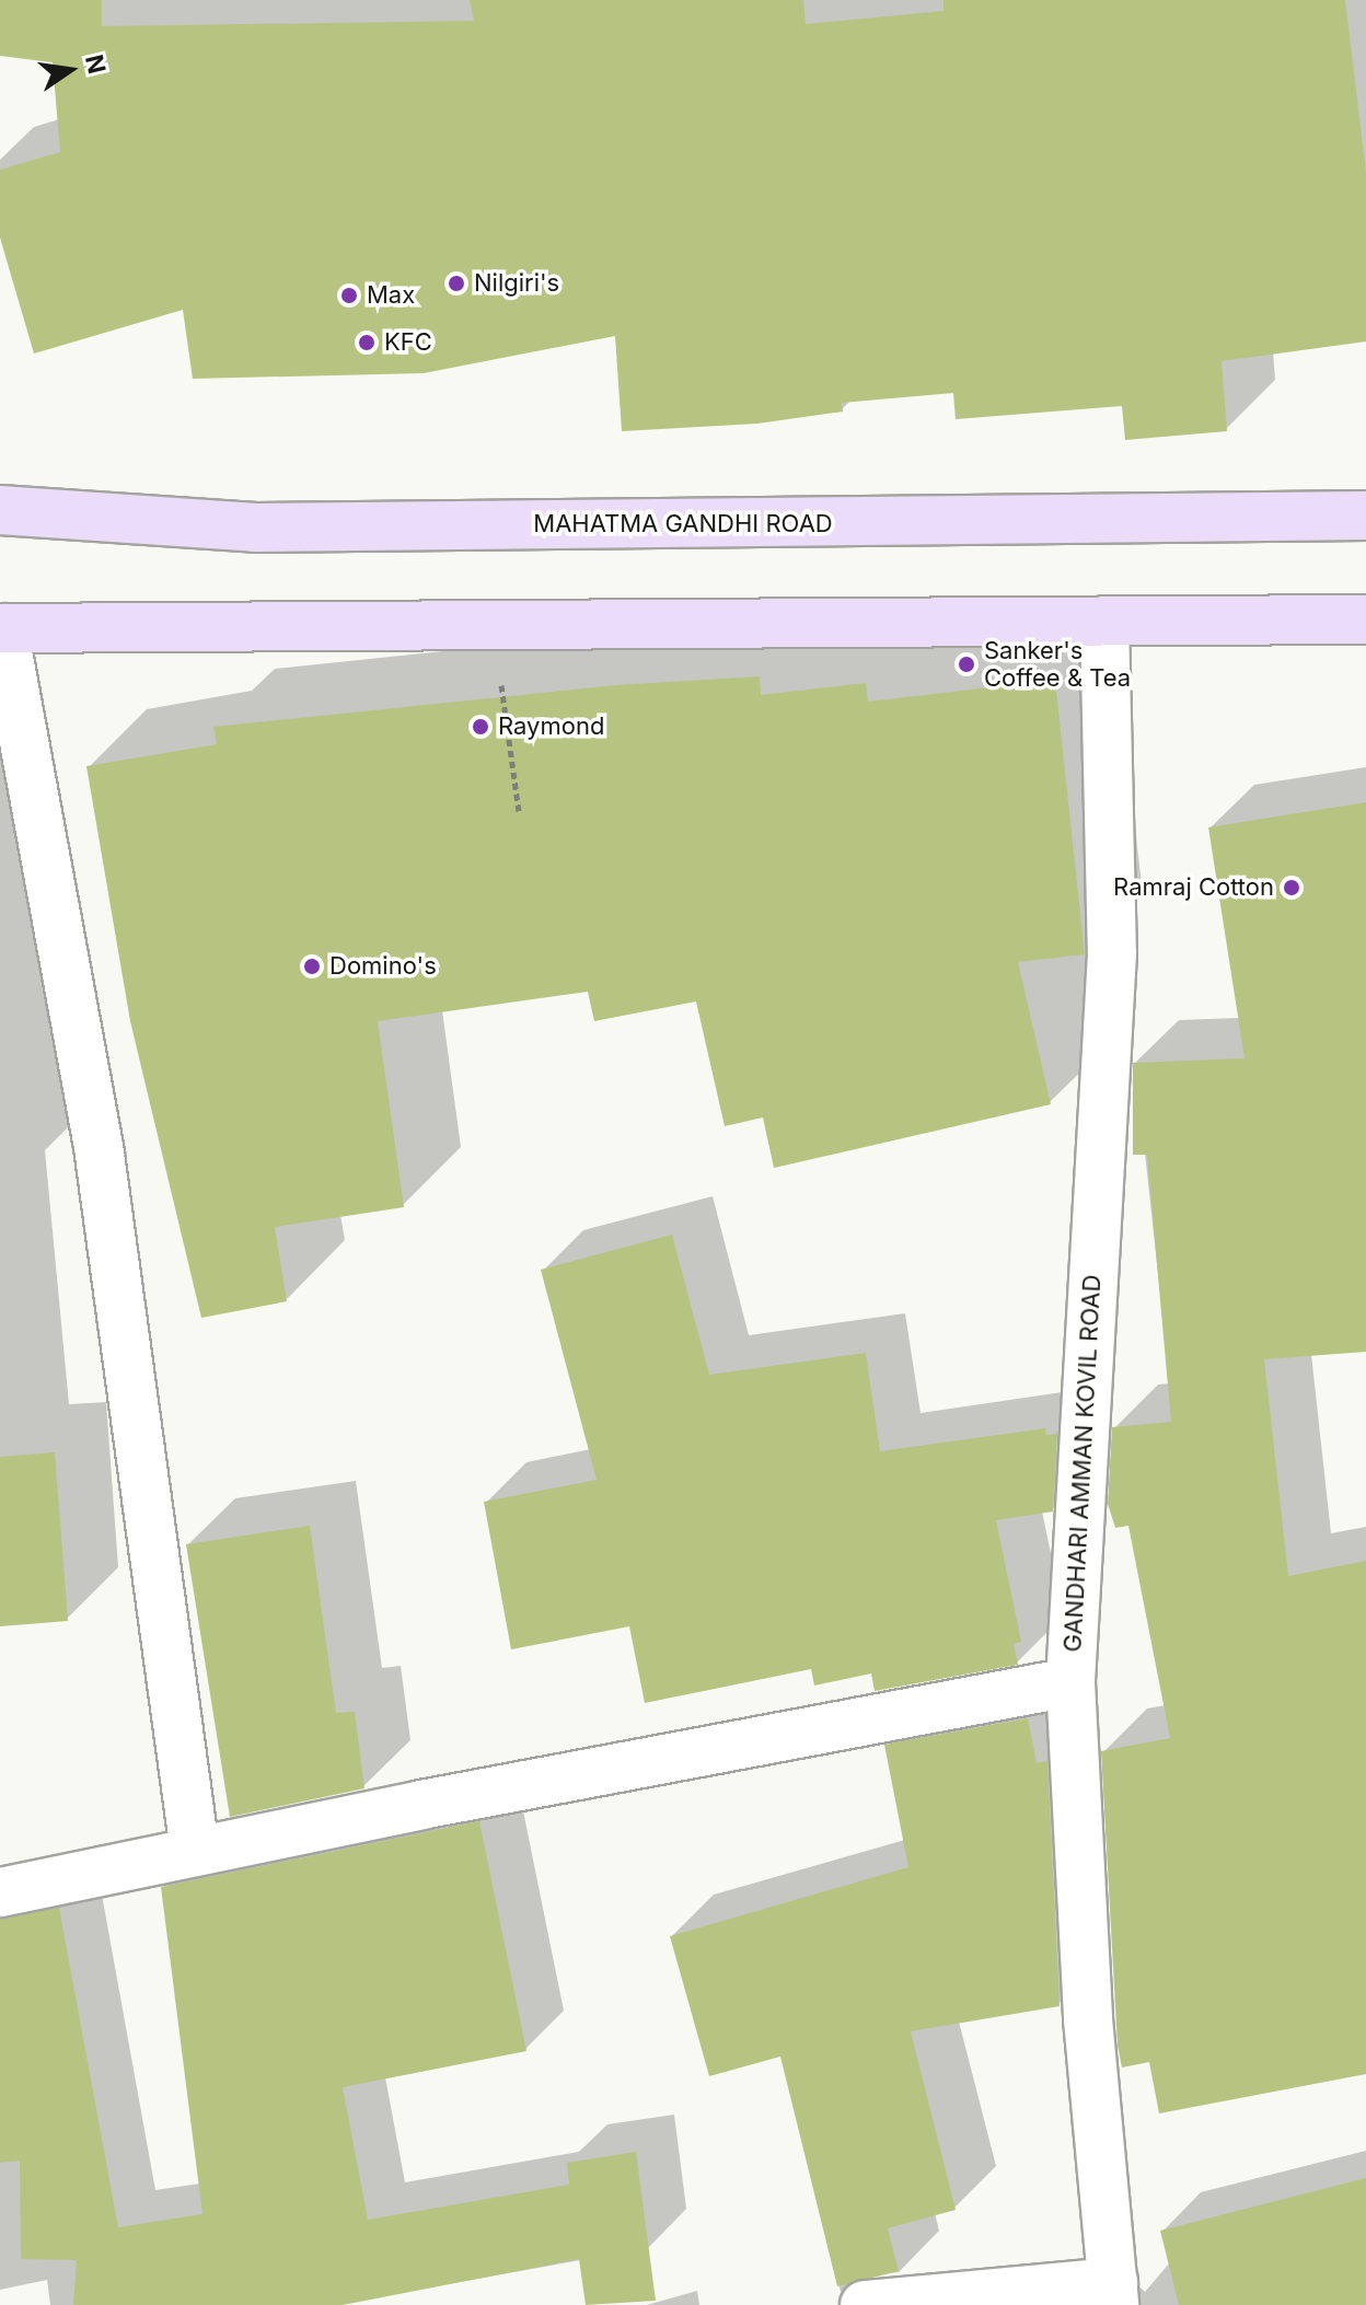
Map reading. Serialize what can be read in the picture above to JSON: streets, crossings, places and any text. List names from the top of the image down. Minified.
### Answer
{"streets":{"main road":["MAHATMA GANDHI ROAD"],"street":["GANDHARI AMMAN KOVIL ROAD"]},"places":["Nilgiri's","Max","KFC","Sanker's Coffee & Tea","Raymond","Ramraj Cotton","Domino's"],"north":"right"}
